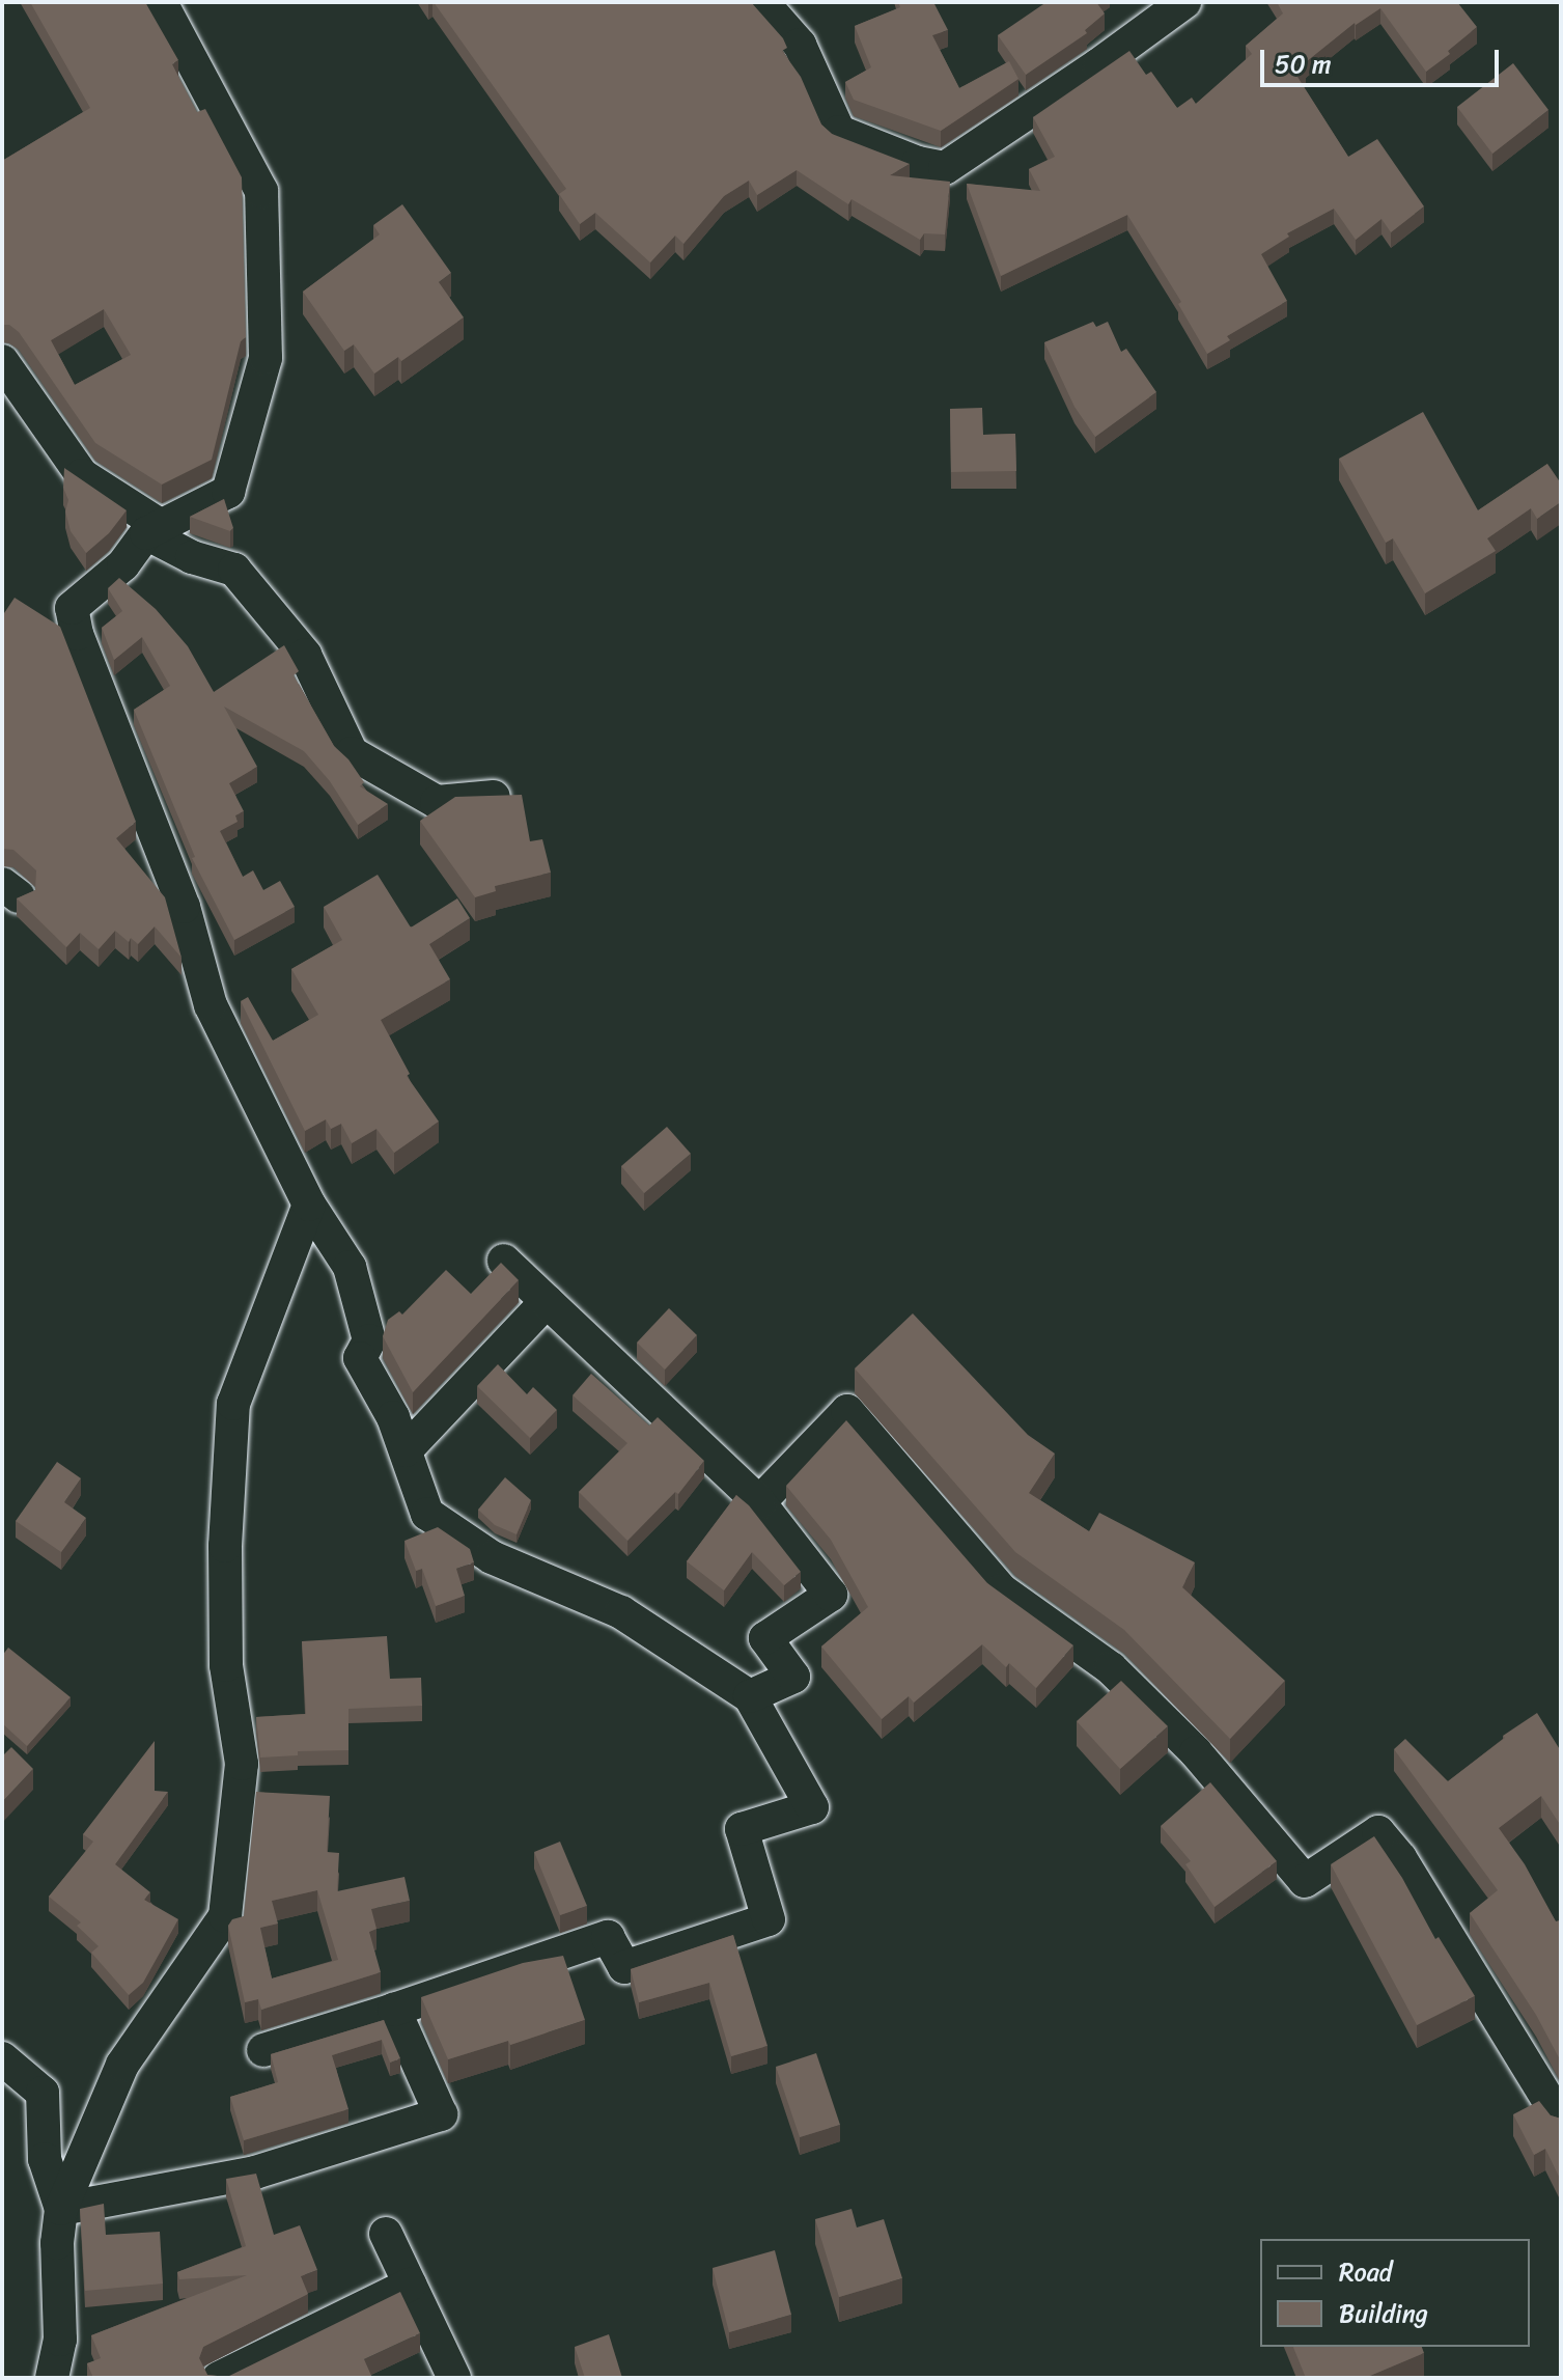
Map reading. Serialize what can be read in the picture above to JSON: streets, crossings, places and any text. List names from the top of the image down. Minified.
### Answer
{"legend":["Road","Building"],"scale_bar":"50 m"}
